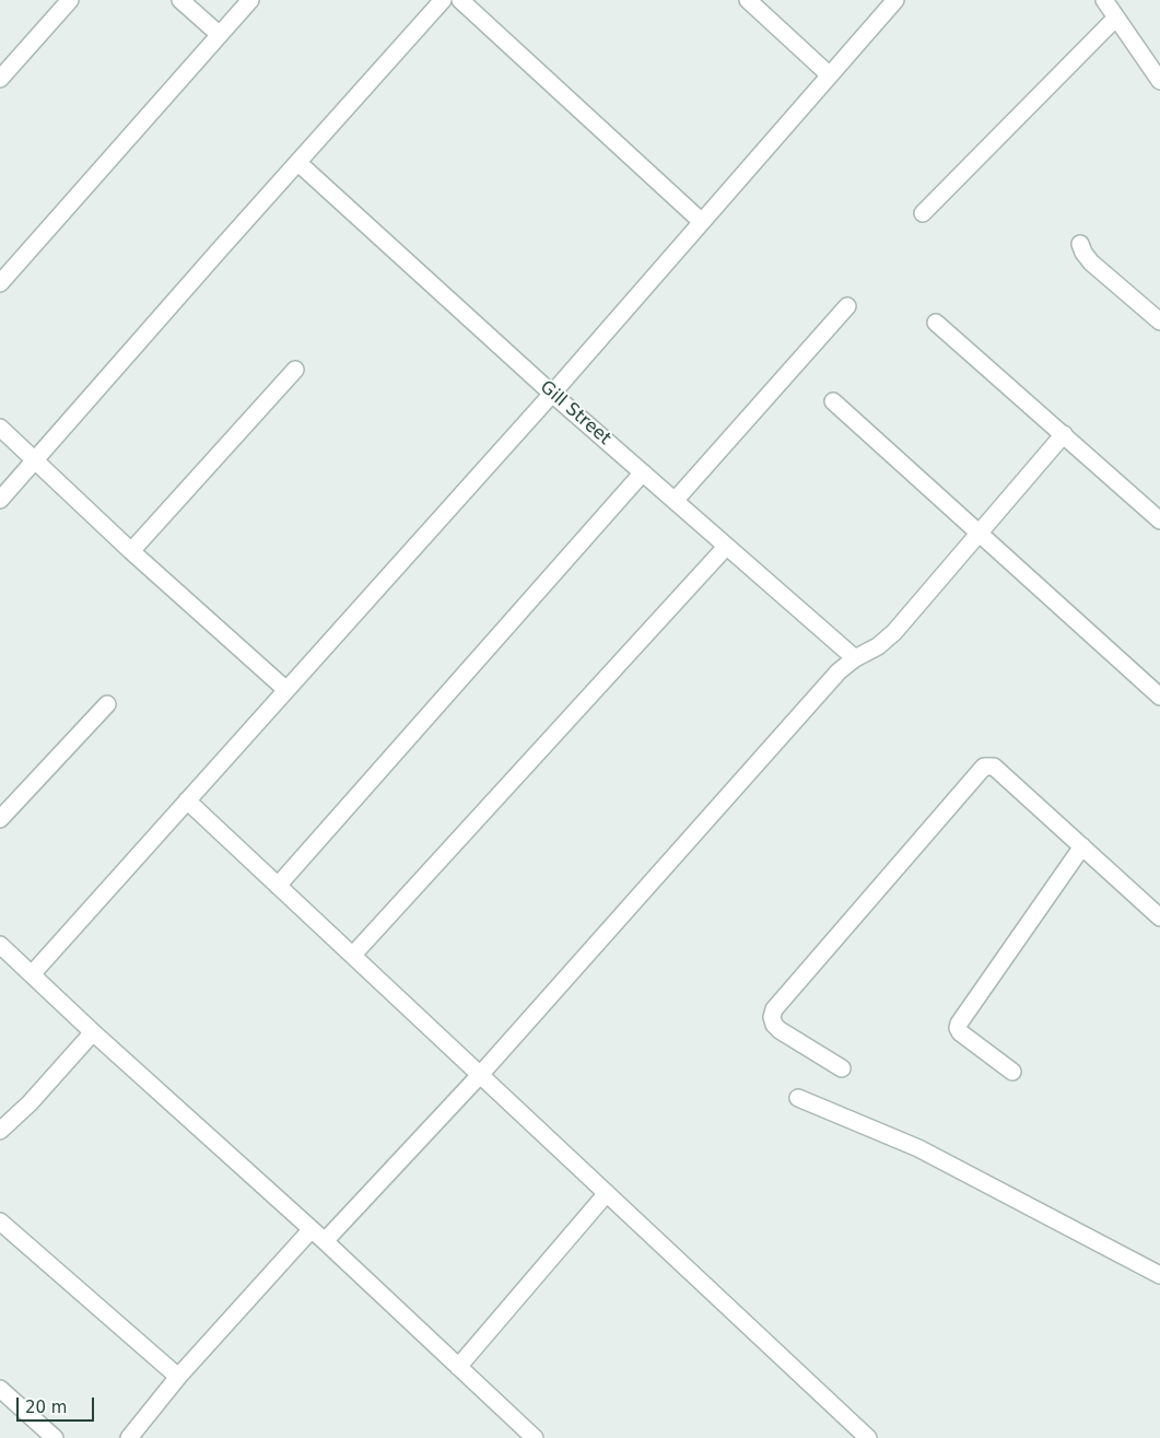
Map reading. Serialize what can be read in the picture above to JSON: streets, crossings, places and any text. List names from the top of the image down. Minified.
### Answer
{"streets":{"street":["Gill Street"]},"scale_bar":"20 m"}
